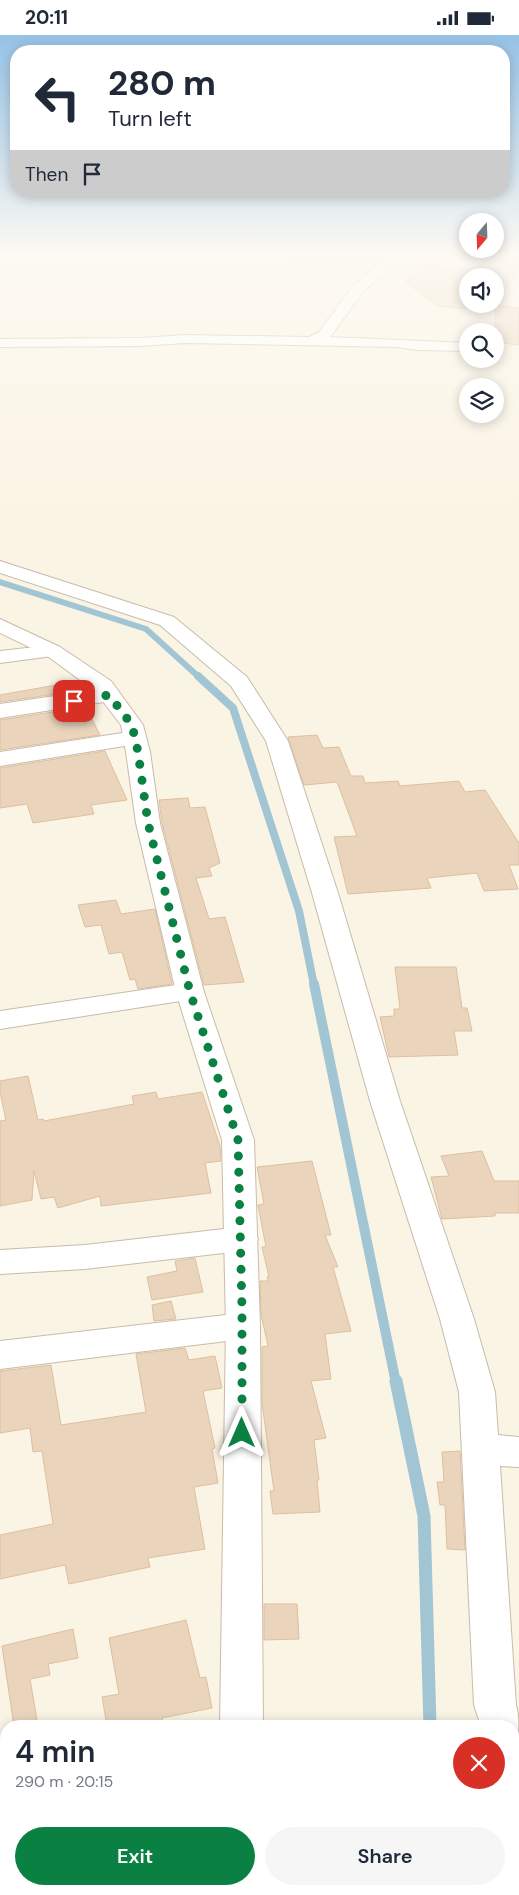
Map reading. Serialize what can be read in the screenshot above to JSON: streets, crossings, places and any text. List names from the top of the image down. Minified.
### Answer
{"north":"bottom","page":{"status":"20:11","turn":["280 m","Turn left"],"then":"Then","heading":["4 min","290 m · 20:15"],"buttons":["Exit","Share"]}}
